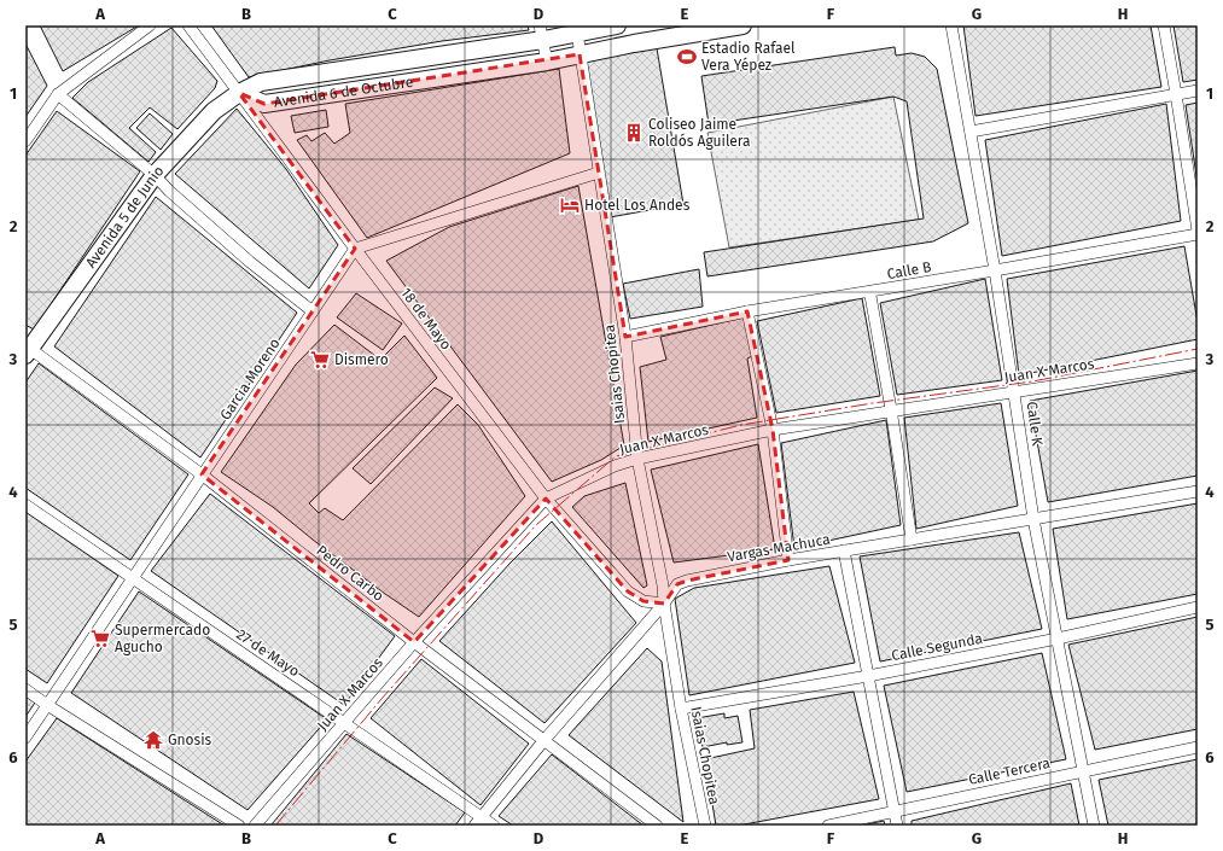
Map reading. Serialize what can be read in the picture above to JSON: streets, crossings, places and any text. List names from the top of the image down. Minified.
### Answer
{"streets":{"main road":["Avenida 6 de Octubre","Avenida 5 de Junio"],"street":["Calle B","18 de Mayo","Juan X Marcos","Isaias Chopitea","Garcia Moreno","Calle K","Vargas Machuca","Pedro Carbo","Calle Segunda","27 de Mayo","Calle Tercera"]},"crossings":[["Avenida 6 de Octubre","Avenida 5 de Junio"],["Avenida 6 de Octubre","18 de Mayo"],["Avenida 6 de Octubre","Isaias Chopitea"],["Avenida 5 de Junio","18 de Mayo"],["Avenida 5 de Junio","Pedro Carbo"],["Calle B","Isaias Chopitea"],["Calle B","Calle K"],["18 de Mayo","Juan X Marcos"],["18 de Mayo","Isaias Chopitea"],["18 de Mayo","Garcia Moreno"],["18 de Mayo","Vargas Machuca"],["Juan X Marcos","Isaias Chopitea"],["Juan X Marcos","Calle K"],["Juan X Marcos","Pedro Carbo"],["Juan X Marcos","27 de Mayo"],["Isaias Chopitea","Vargas Machuca"],["Isaias Chopitea","Calle Segunda"],["Garcia Moreno","Pedro Carbo"],["Garcia Moreno","27 de Mayo"],["Calle K","Vargas Machuca"],["Calle K","Calle Segunda"],["Calle K","Calle Tercera"],["Vargas Machuca","Pedro Carbo"],["Vargas Machuca","27 de Mayo"]],"places":{"sports":["Estadio Rafael Vera Yépez"],"building":["Coliseo Jaime Roldós Aguilera"],"hotel":["Hotel Los Andes"],"supermarket":["Dismero","Supermercado Agucho"],"temple":["Gnosis"]},"grid":{"columns":["A","B","C","D","E","F","G","H"],"rows":["1","2","3","4","5","6"]}}
